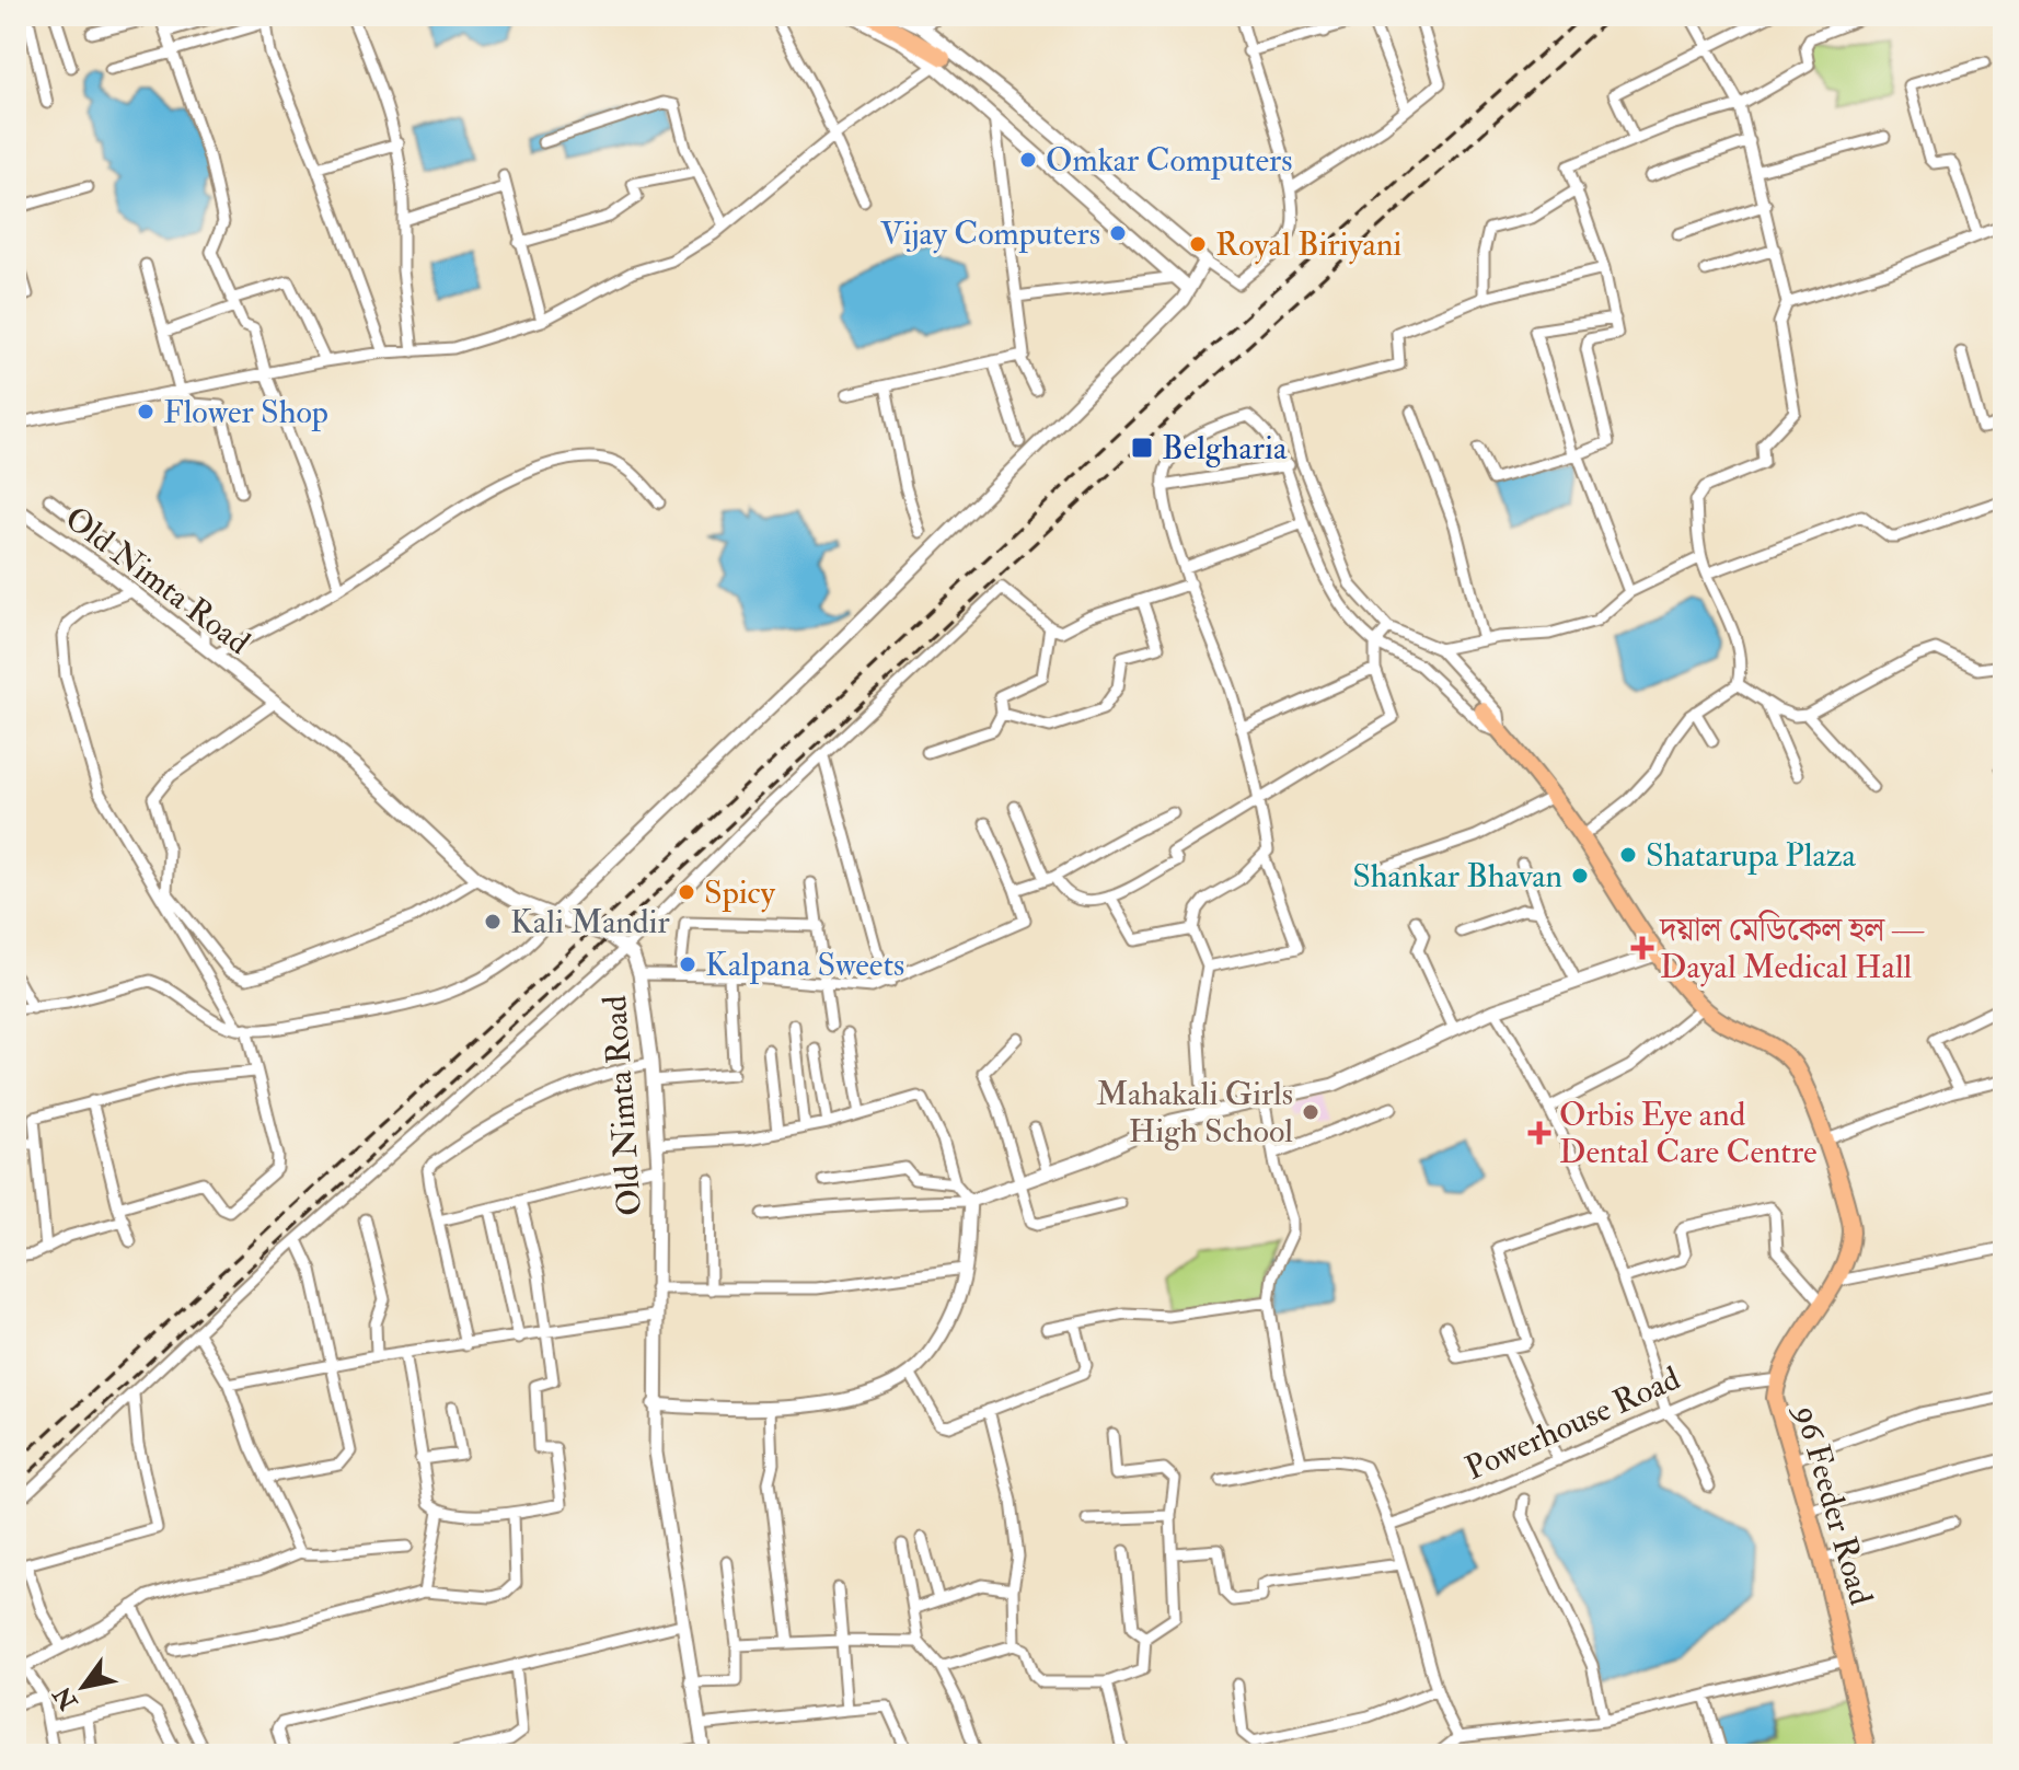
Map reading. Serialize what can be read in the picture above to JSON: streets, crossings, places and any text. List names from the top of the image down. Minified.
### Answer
{"streets":{"main road":["96 Feeder Road"],"street":["Old Nimta Road","Powerhouse Road"]},"crossings":[["Powerhouse Road","96 Feeder Road"]],"places":{"other":["Omkar Computers","Vijay Computers","Royal Biriyani","Flower Shop","Shatarupa Plaza","Shankar Bhavan","Spicy","Kali Mandir","Kalpana Sweets","Mahakali Girls High School"],"transit":["Belgharia"],"health":["দয়াল মেডিকেল হল — Dayal Medical Hall","Orbis Eye and Dental Care Centre"]},"north":"bottom left"}
